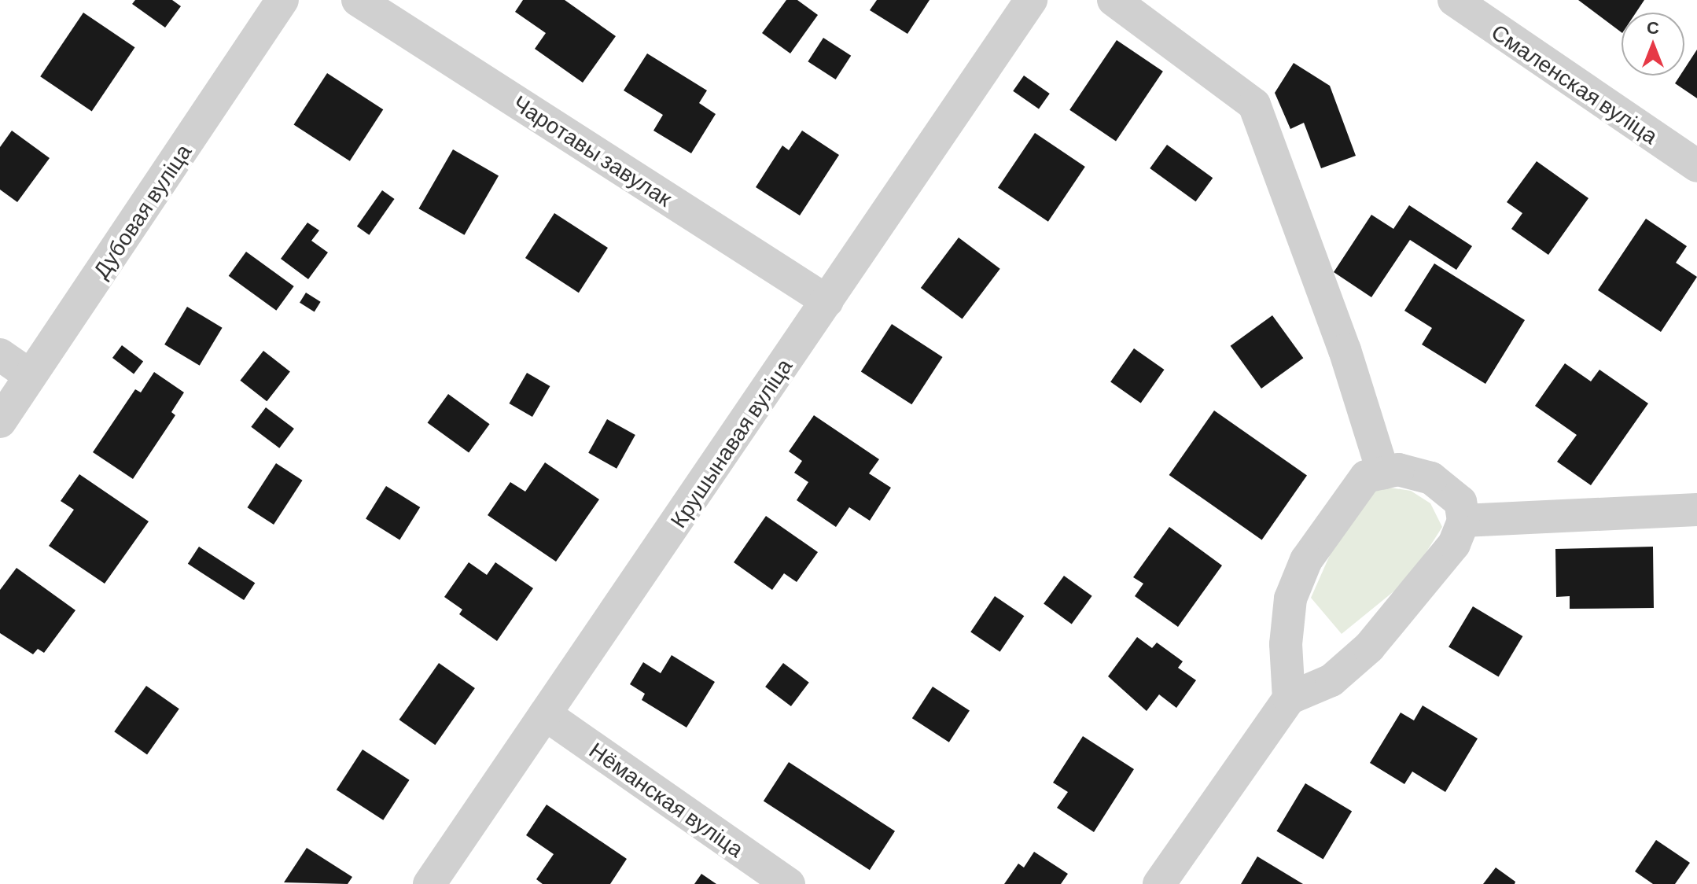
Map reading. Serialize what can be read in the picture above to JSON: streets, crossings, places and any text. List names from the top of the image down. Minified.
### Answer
{"streets":{"street":["Смаленская вуліца","Чаротавы завулак","Дубовая вуліца","Крушынавая вуліца","Нёманская вуліца"]},"crossings":[["Чаротавы завулак","Крушынавая вуліца"],["Крушынавая вуліца","Нёманская вуліца"]],"north":"top"}
